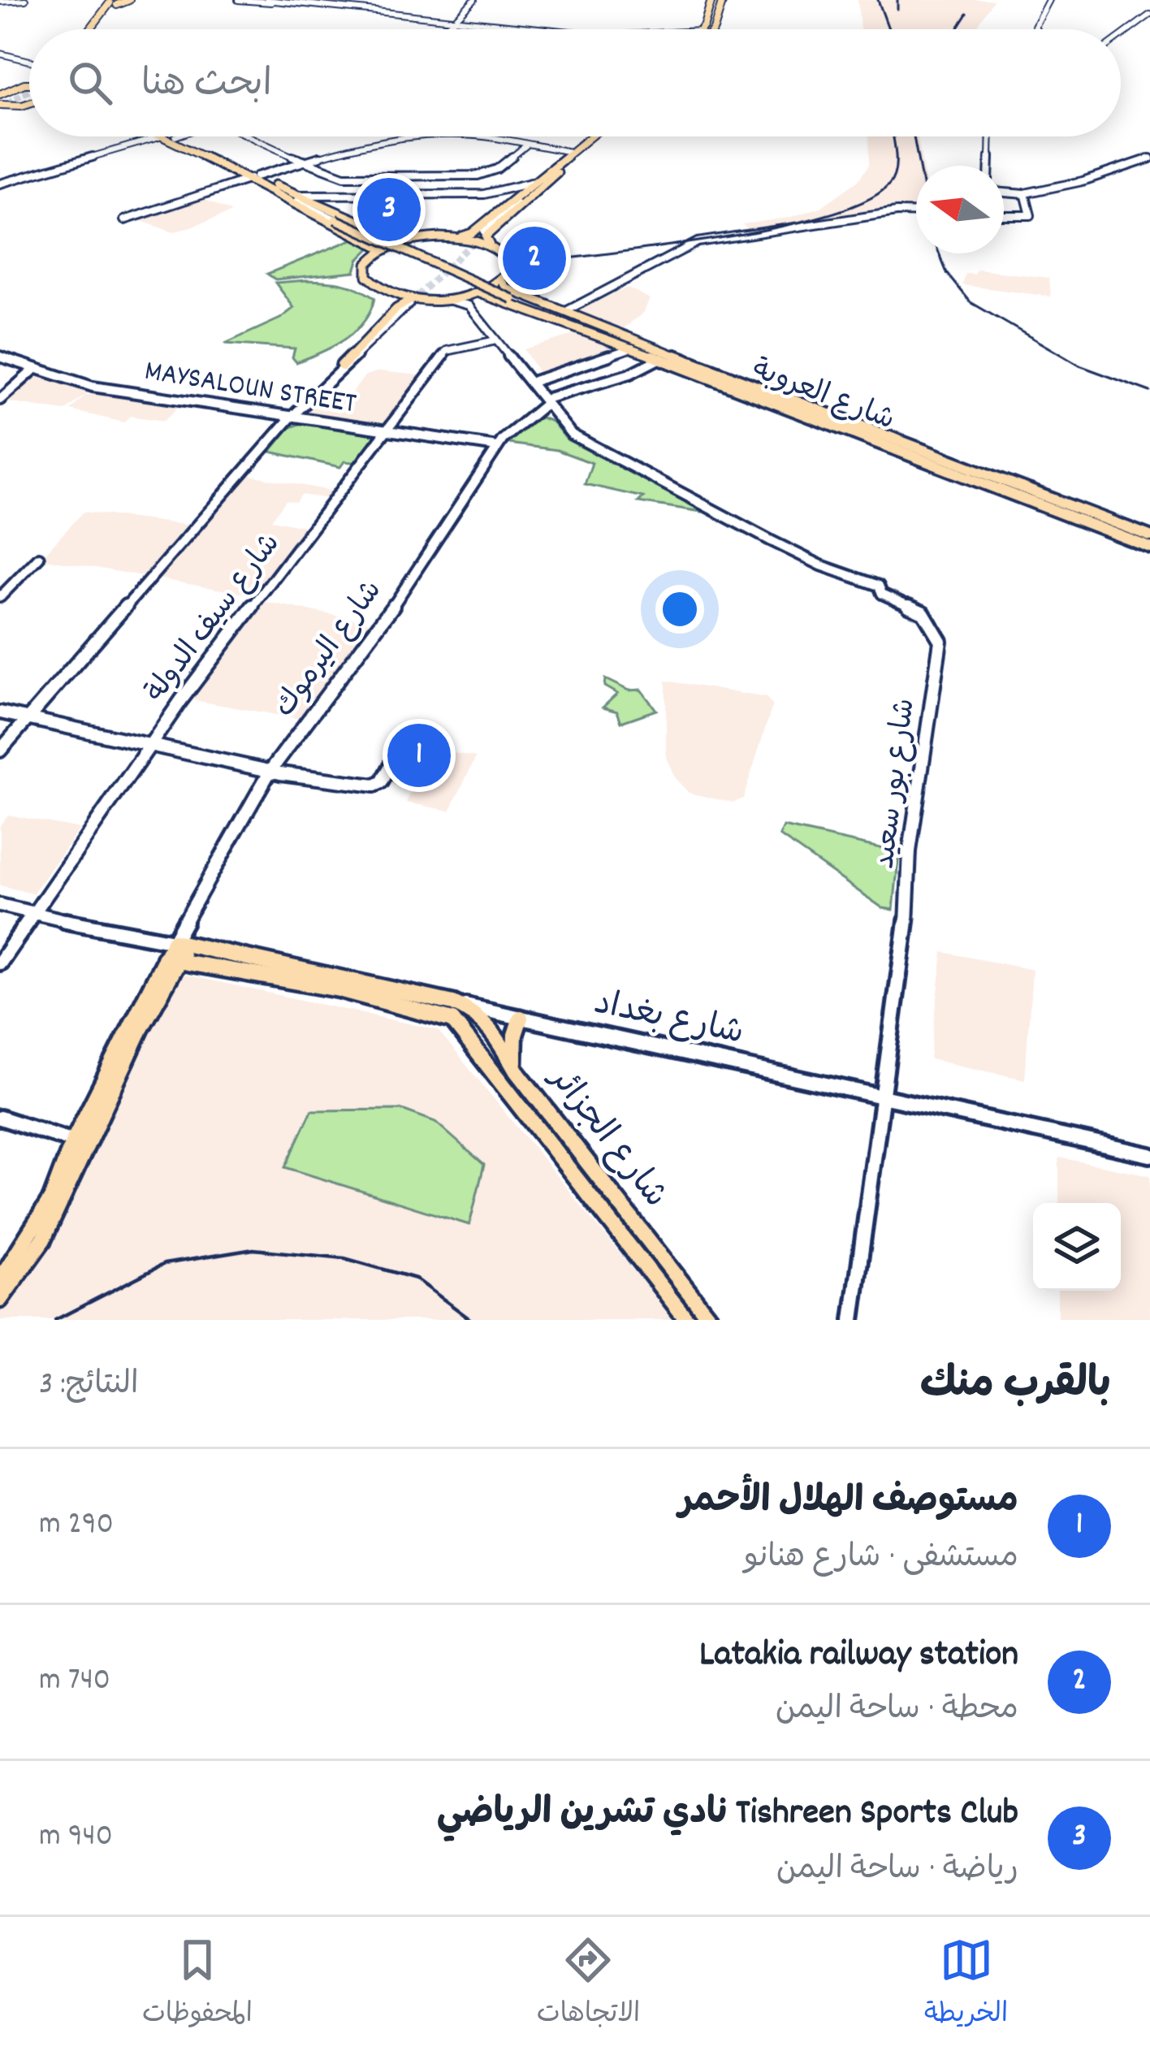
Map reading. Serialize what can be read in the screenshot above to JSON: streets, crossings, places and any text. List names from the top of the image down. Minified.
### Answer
{"streets":{"main road":["شارع العروبة","شارع بغداد","شارع الجزائر"],"street":["MAYSALOUN STREET","شارع سيف الدولة","شارع اليرموك","شارع بور سعيد"]},"crossings":[["MAYSALOUN STREET","شارع سيف الدولة"],["MAYSALOUN STREET","شارع اليرموك"],["شارع اليرموك","شارع بور سعيد"],["شارع اليرموك","شارع بغداد"],["شارع بور سعيد","شارع بغداد"],["شارع بغداد","شارع الجزائر"]],"north":"left","page":{"search":"ابحث هنا","pins":["3","2","1"],"heading":["بالقرب منك","النتائج: 3"],"list":[{"mark":"1","name":"مستوصف الهلال الأحمر","note":"مستشفى · شارع هنانو","value":"290 m"},{"mark":"2","name":"Latakia railway station","note":"محطة · ساحة اليمن","value":"740 m"},{"mark":"3","name":"Tishreen Sports Club نادي تشرين الرياضي","note":"رياضة · ساحة اليمن","value":"940 m"}],"nav":["الخريطة","الاتجاهات","المحفوظات"]}}
